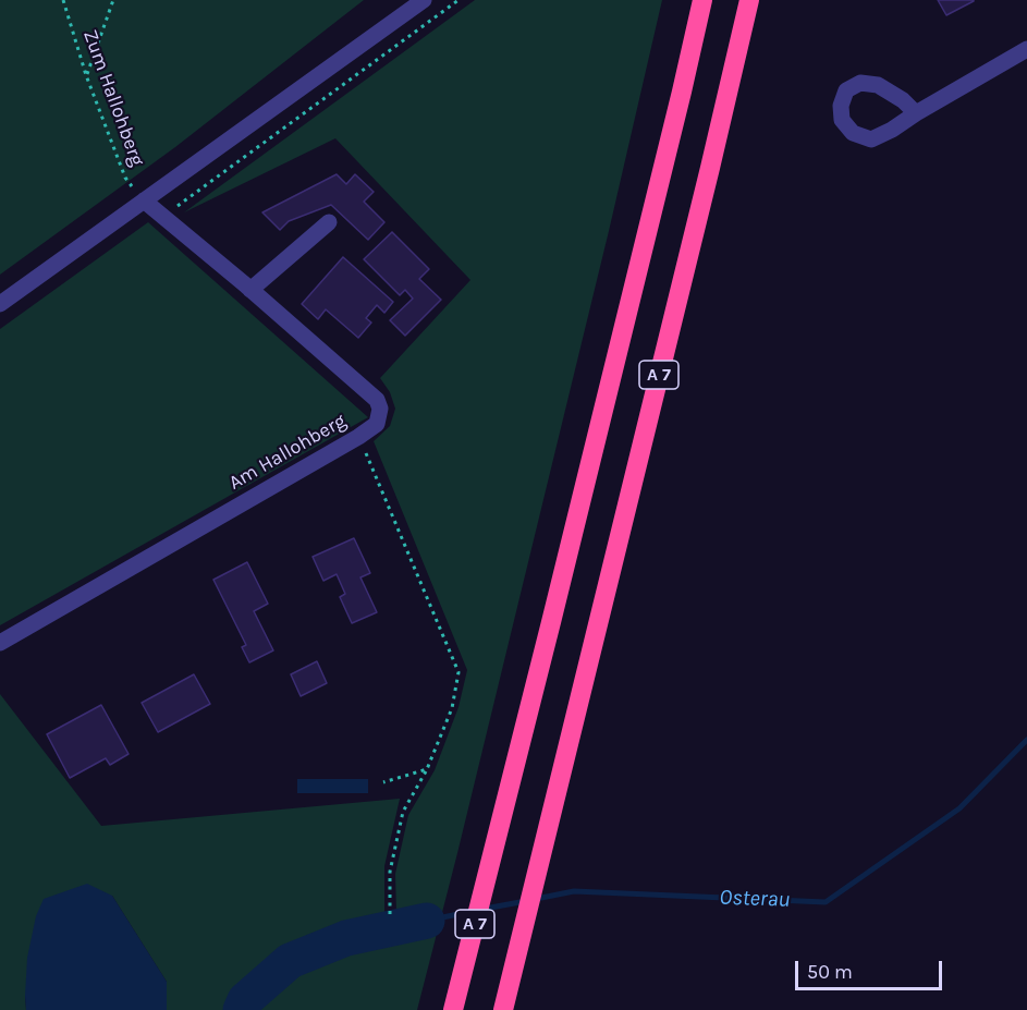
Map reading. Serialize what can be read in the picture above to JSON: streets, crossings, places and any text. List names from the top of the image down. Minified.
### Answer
{"streets":{"highway":["A 7"],"street":["Am Hallohberg"],"path":["Zum Hallohberg"]},"crossings":[["Zum Hallohberg","Am Hallohberg"]],"water":["Osterau"],"scale_bar":"50 m"}
